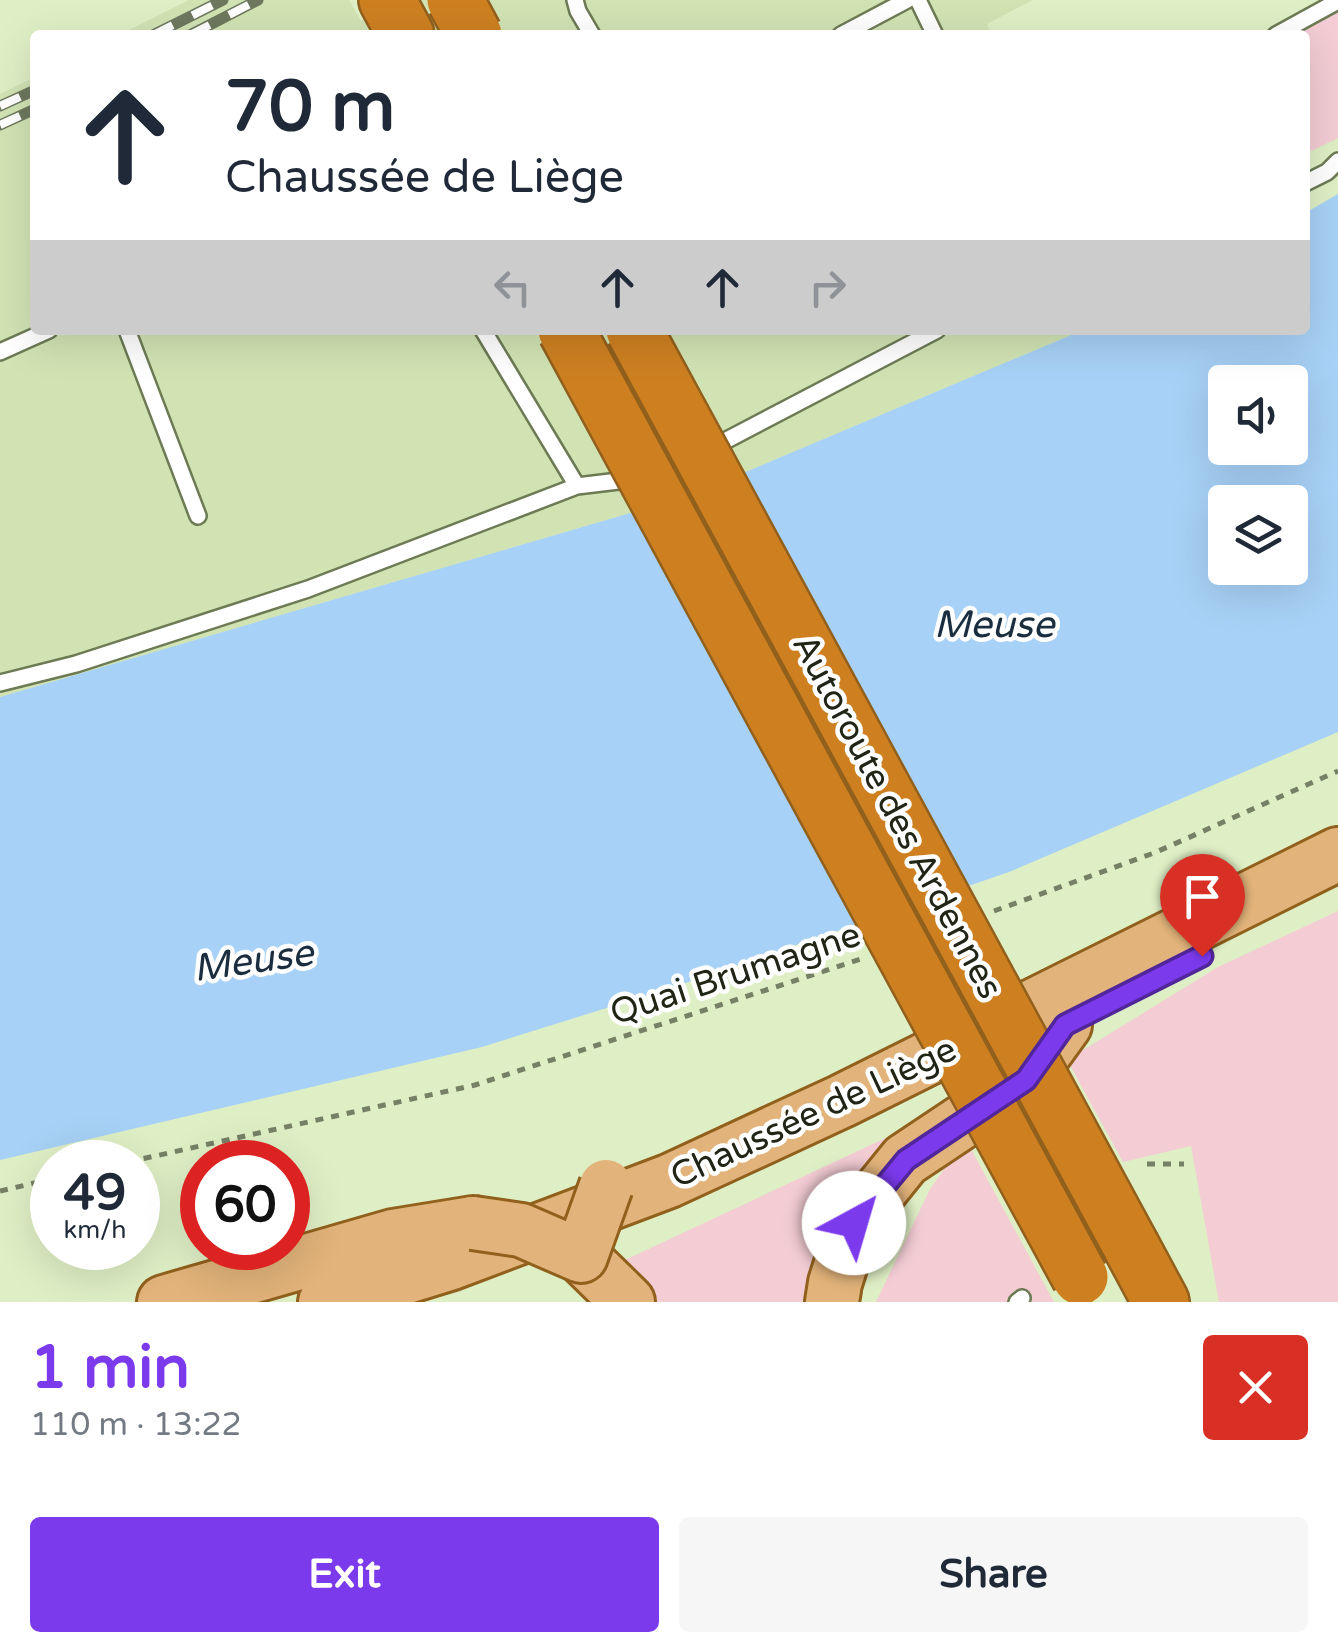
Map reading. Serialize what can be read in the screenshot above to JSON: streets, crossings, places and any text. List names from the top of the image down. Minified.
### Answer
{"streets":{"highway":["Autoroute des Ardennes"],"main road":["Chaussée de Liège"],"path":["Quai Brumagne"]},"water":["Meuse"],"page":{"turn":["70 m","Chaussée de Liège"],"speed":"49 km/h","limit":"60","heading":["1 min","110 m · 13:22"],"buttons":["Exit","Share"]}}
